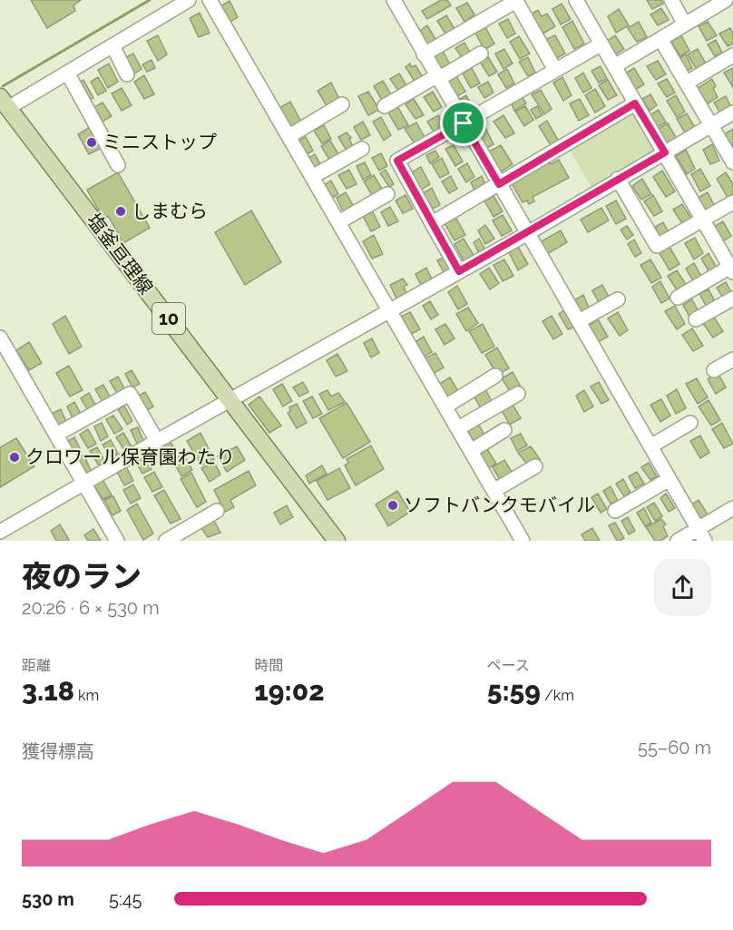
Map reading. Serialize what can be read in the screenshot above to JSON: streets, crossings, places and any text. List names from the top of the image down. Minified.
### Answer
{"streets":{"main road":["塩釜亘理線","10"]},"places":["ミニストップ","しまむら","クロワール保育園わたり","ソフトバンクモバイル"],"page":{"heading":["夜のラン","20:26 · 6 × 530 m"],"stats":[["距離","3.18 km"],["時間","19:02"],["ペース","5:59 /km"]],"chart":["獲得標高","55–60 m"],"list":[{"name":"530 m","note":"5:45"}]}}
